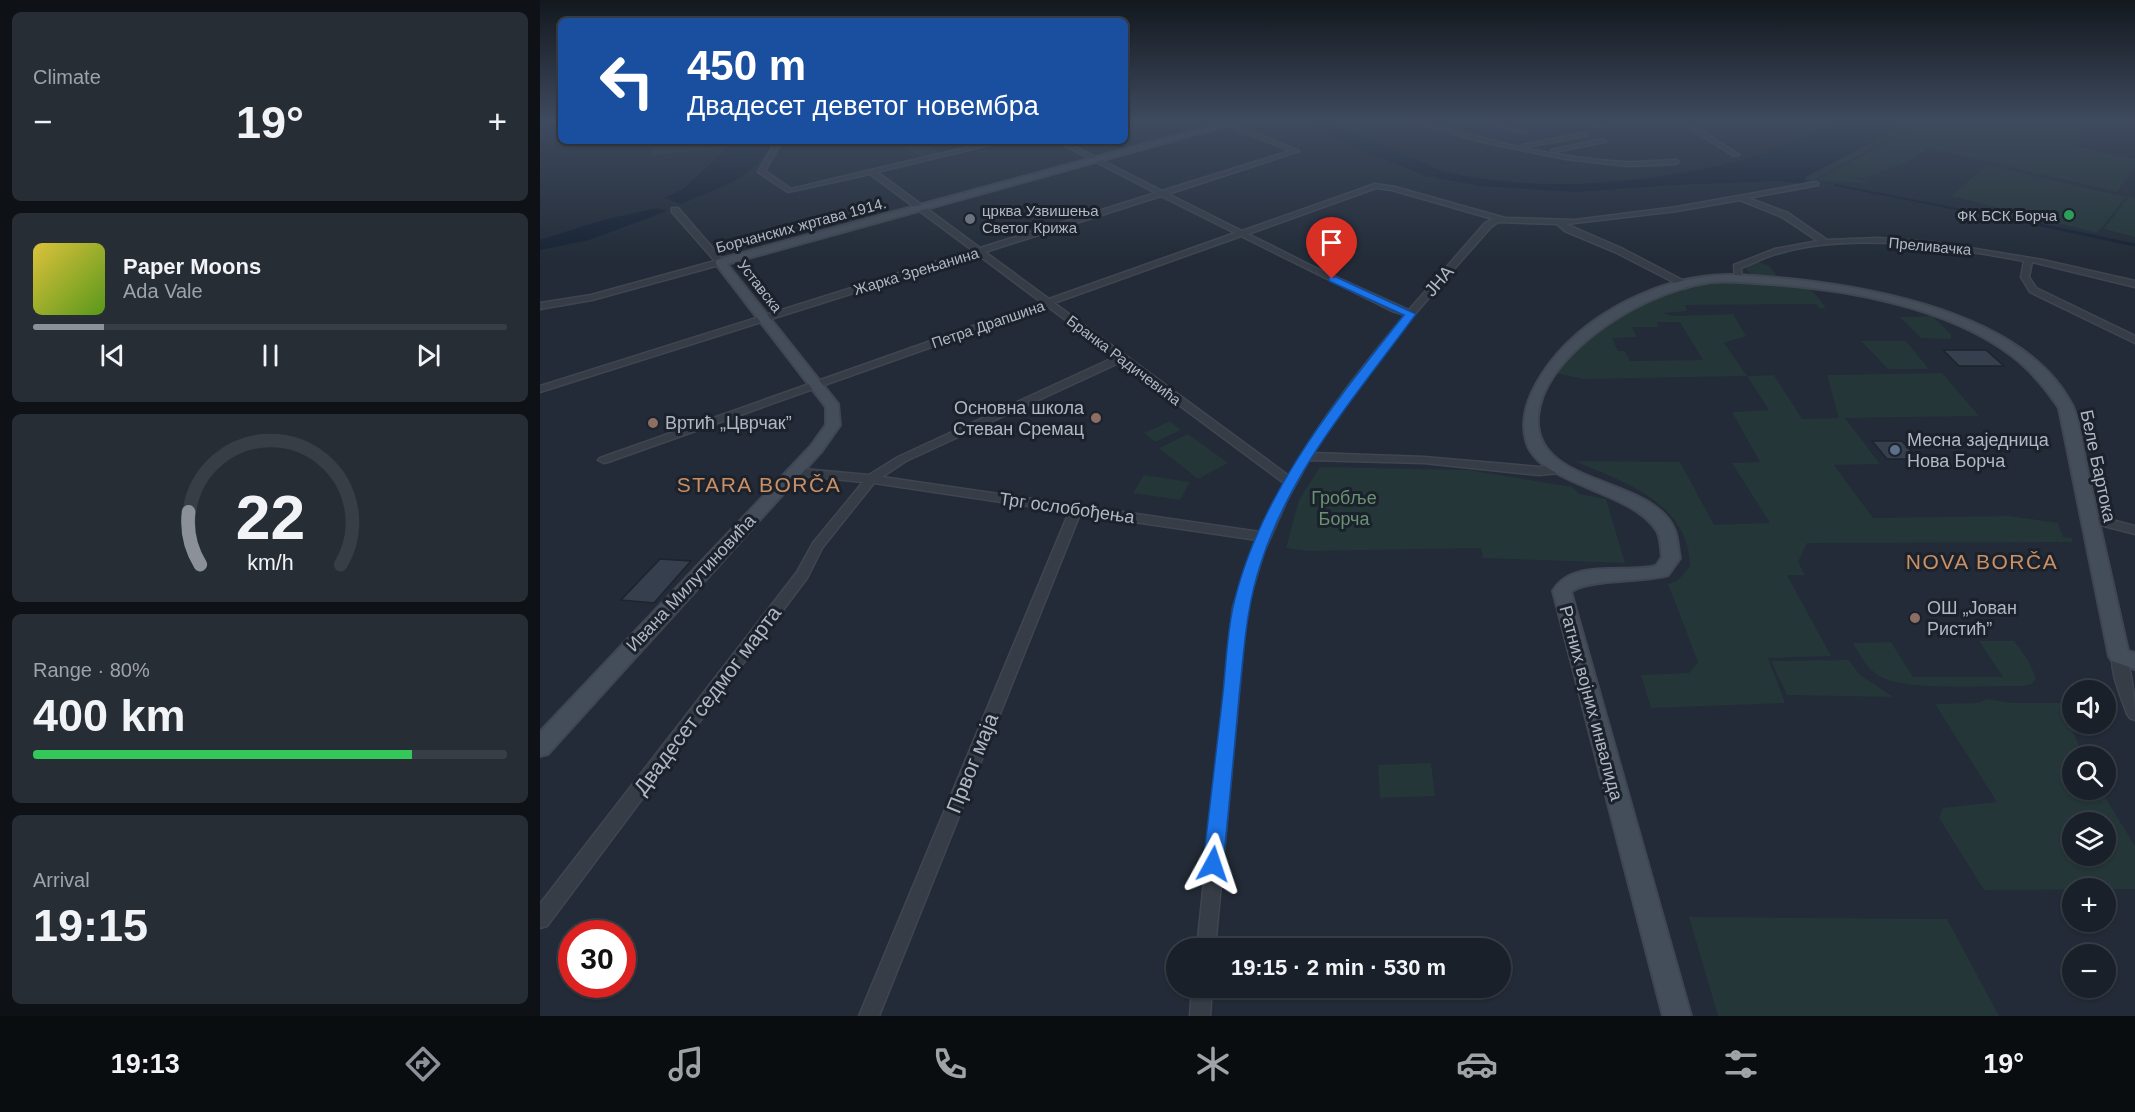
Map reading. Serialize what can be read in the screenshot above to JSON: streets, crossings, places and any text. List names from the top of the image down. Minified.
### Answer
{"streets":{"street":["Борчанских жртава 1914.","Преливачка","Жарка Зрењанина","ЈНА","Уставска","Петра Драпшина","Бранка Радичевића","Беле Бартока","Трг ослобођења","Ивана Милутиновића","Двадесет седмог марта","Ратних војних инвалида","Првог маја"]},"crossings":[["Борчанских жртава 1914.","Уставска"],["Борчанских жртава 1914.","Бранка Радичевића"],["Преливачка","Беле Бартока"],["Преливачка","Ратних војних инвалида"],["Жарка Зрењанина","Уставска"],["Жарка Зрењанина","Бранка Радичевића"],["ЈНА","Петра Драпшина"],["ЈНА","Бранка Радичевића"],["ЈНА","Трг ослобођења"],["Уставска","Петра Драпшина"],["Уставска","Ивана Милутиновића"],["Петра Драпшина","Бранка Радичевића"],["Петра Драпшина","Ивана Милутиновића"],["Беле Бартока","Ратних војних инвалида"],["Трг ослобођења","Ивана Милутиновића"],["Трг ослобођења","Двадесет седмог марта"],["Трг ослобођења","Првог маја"]],"districts":["STARA BORČA","NOVA BORČA"],"parks":["Гробље Борча"],"places":["ФК БСК Борча","црква Узвишења Светог Крижа","Основна школа Стеван Сремац","Вртић „Цврчак”","Месна заједница Нова Борча","ОШ „Јован Ристић”"],"page":{"tile":["Climate",["Range · 80%","400 km"],["Arrival","19:15"]],"turn":["450 m","Двадесет деветог новембра"],"heat":["−","19°","+"],"song":["Paper Moons","Ada Vale"],"map_buttons":["+","−"],"limit":"30","trip":"19:15 · 2 min · 530 m","tabs":["19:13","19°"],"gauge":["22","km/h"]}}
